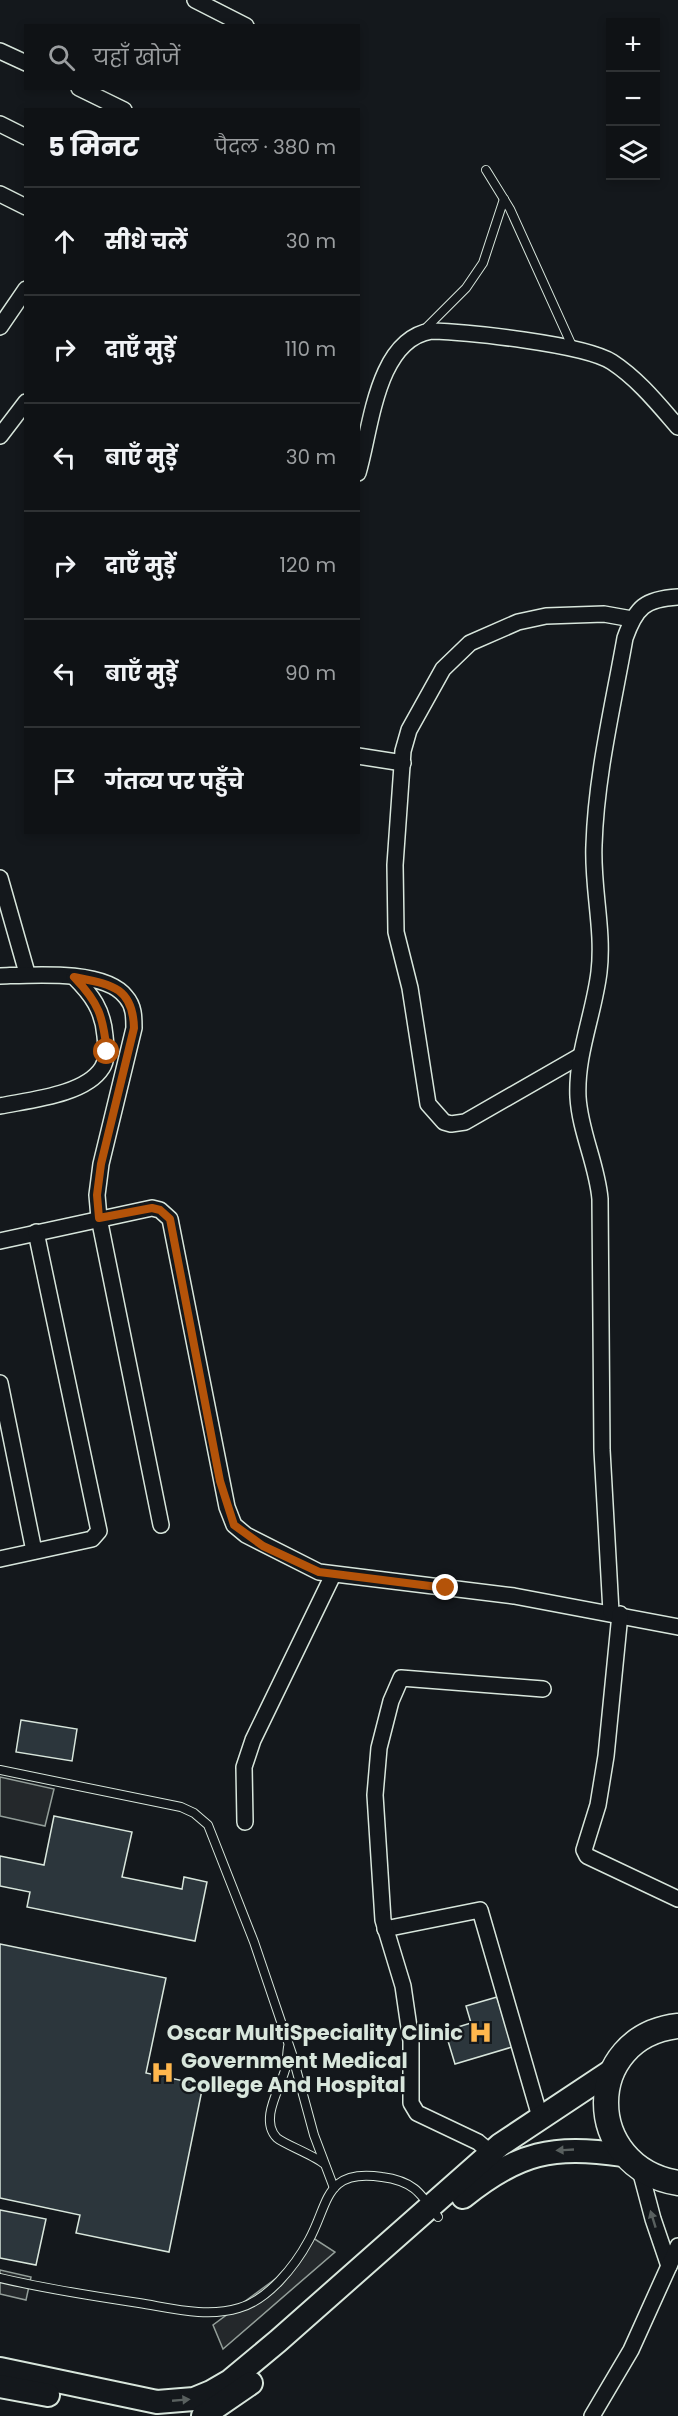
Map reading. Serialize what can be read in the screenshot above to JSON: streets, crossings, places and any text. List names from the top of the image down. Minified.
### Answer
{"places":{"hospital":["Oscar MultiSpeciality Clinic","Government Medical College And Hospital"]},"page":{"map_buttons":["+","−"],"search":"यहाँ खोजें","heading":["5 मिनट","पैदल · 380 m"],"list":[["सीधे चलें","30 m"],["दाएँ मुड़ें","110 m"],["बाएँ मुड़ें","30 m"],["दाएँ मुड़ें","120 m"],["बाएँ मुड़ें","90 m"],"गंतव्य पर पहुँचे"]}}
